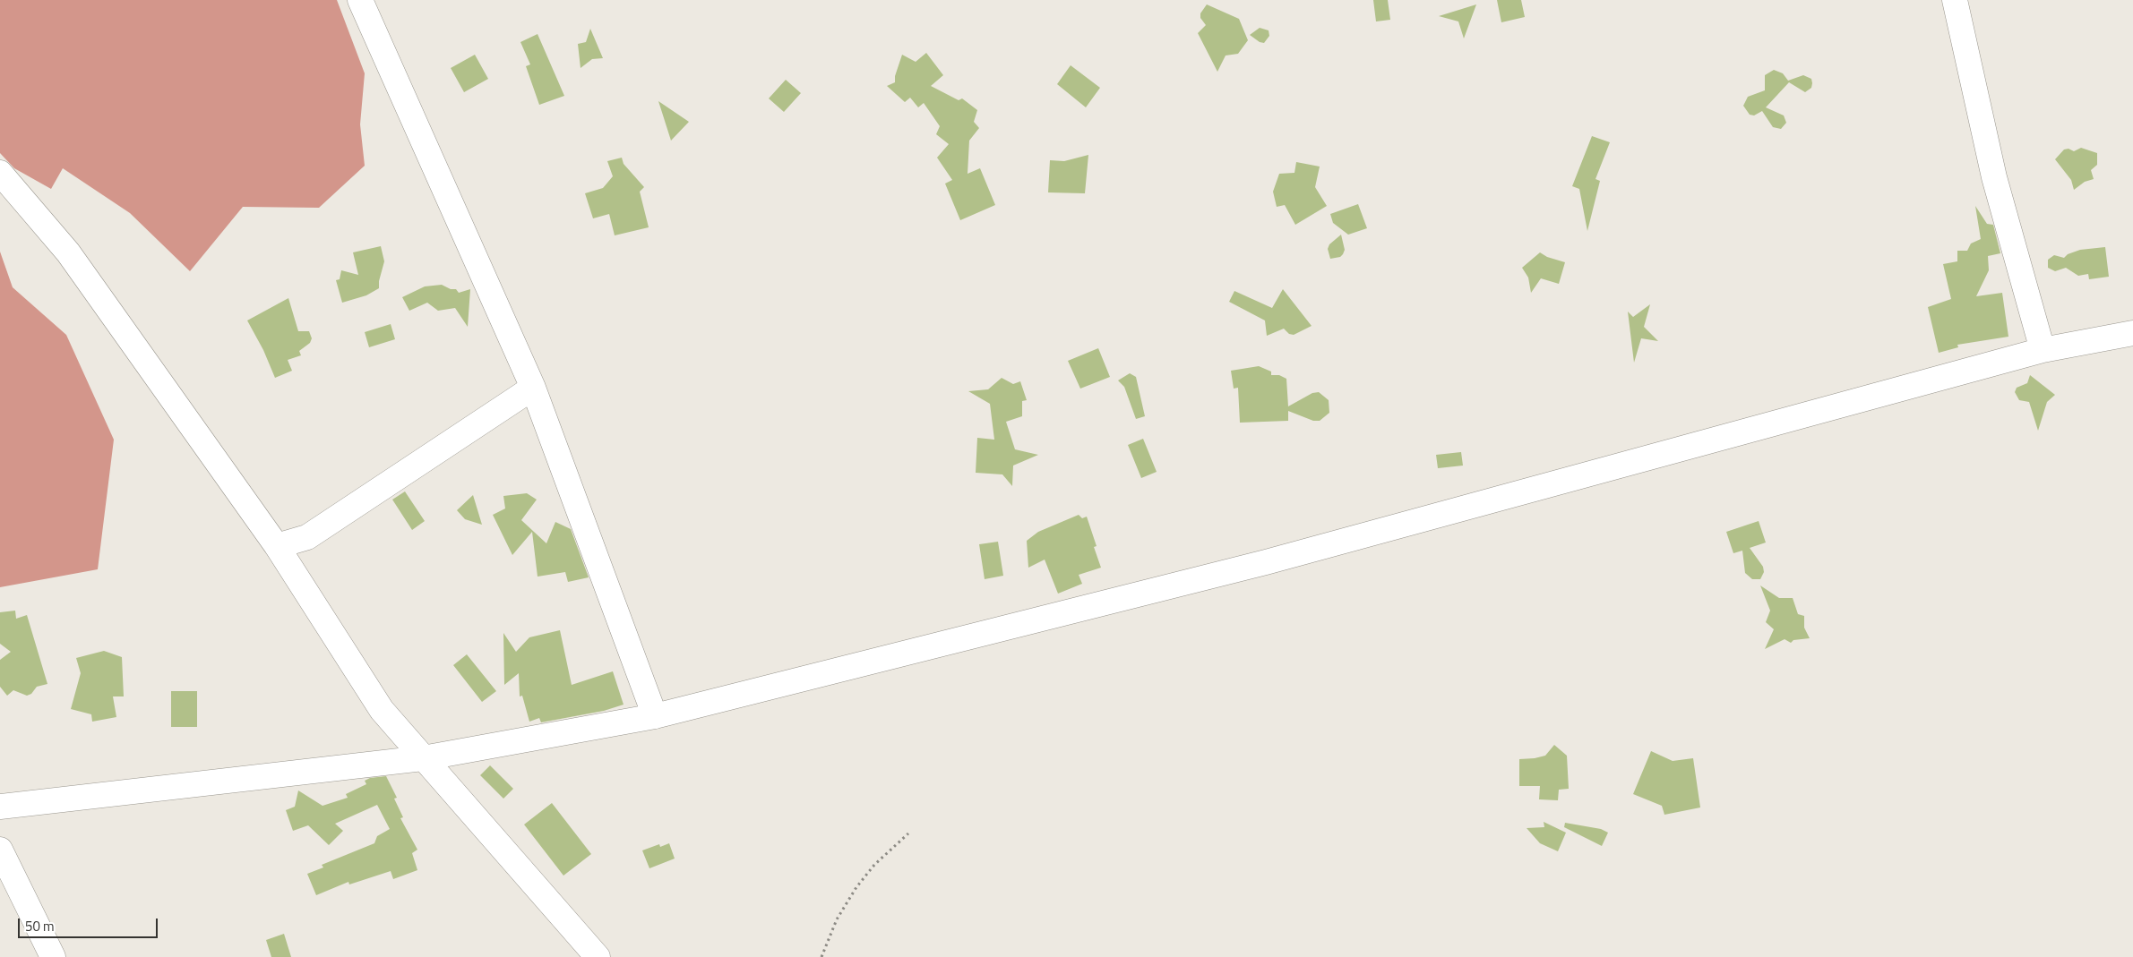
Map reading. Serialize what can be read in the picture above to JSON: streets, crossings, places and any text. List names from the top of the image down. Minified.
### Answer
{"scale_bar":"50 m"}
